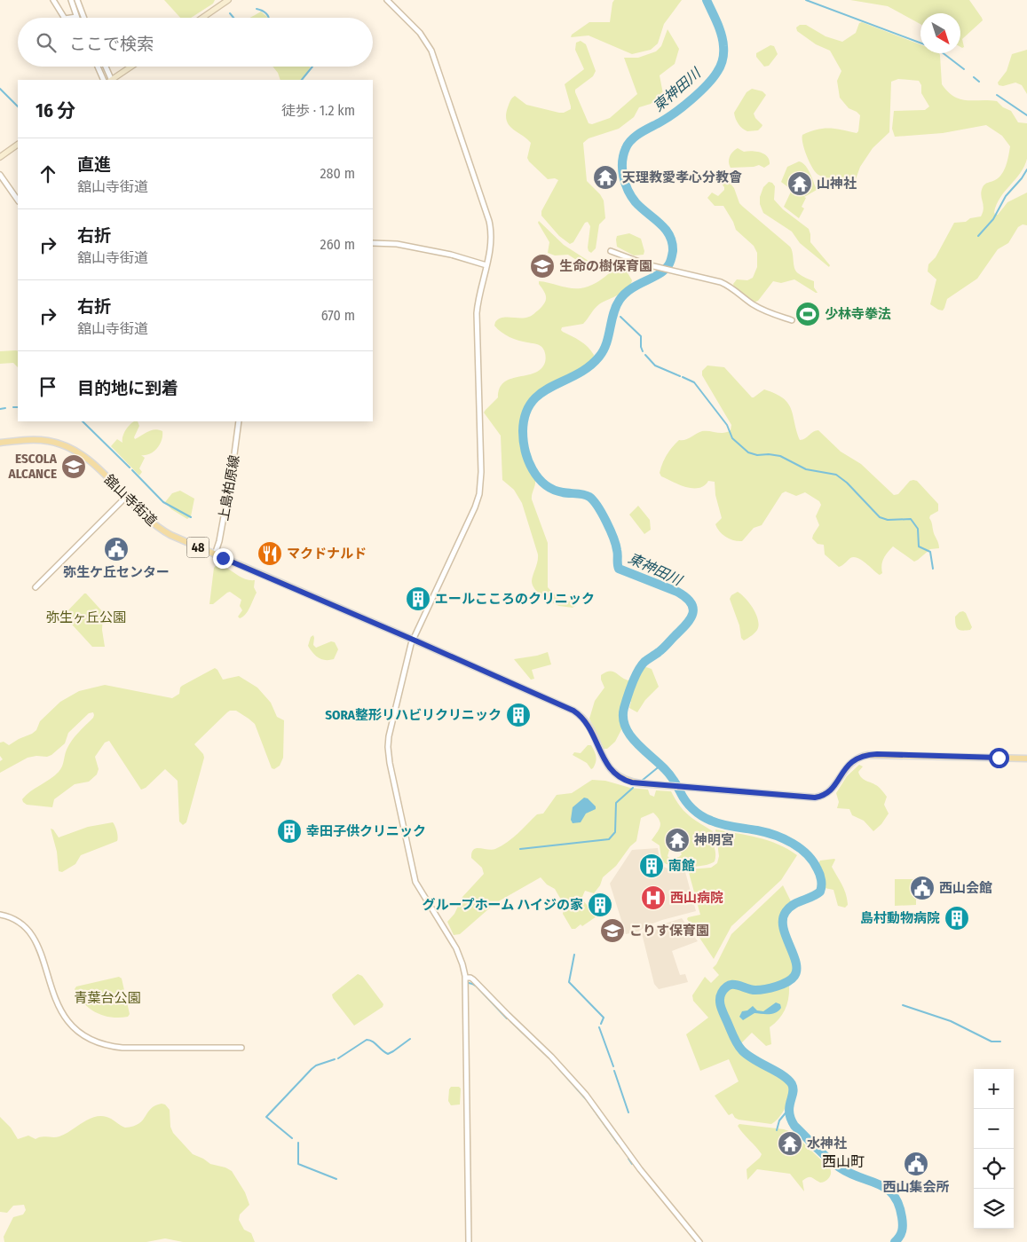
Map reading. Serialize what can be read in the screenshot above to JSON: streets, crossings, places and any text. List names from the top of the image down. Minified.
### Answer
{"streets":{"main road":["舘山寺街道","48"],"street":["上島柏原線"]},"crossings":[["上島柏原線","舘山寺街道"]],"districts":["西山町"],"water":["東神田川"],"parks":["弥生ヶ丘公園","青葉台公園"],"places":{"temple":["天理教愛孝心分教會","山神社","神明宮","水神社"],"school or university":["生命の樹保育園","ESCOLA ALCANCE","こりす保育園"],"sports":["少林寺拳法"],"public building":["弥生ケ丘センター","西山会館","西山集会所"],"restaurant":["マクドナルド"],"building":["エールこころのクリニック","SORA整形リハビリクリニック","幸田子供クリニック","南館","グループホーム ハイジの家","島村動物病院"],"hospital":["西山病院"]},"north":"bottom right","page":{"search":"ここで検索","heading":["16 分","徒歩 · 1.2 km"],"list":[["直進","舘山寺街道","280 m"],["右折","舘山寺街道","260 m"],["右折","舘山寺街道","670 m"],"目的地に到着"],"map_buttons":["+","−"]}}
